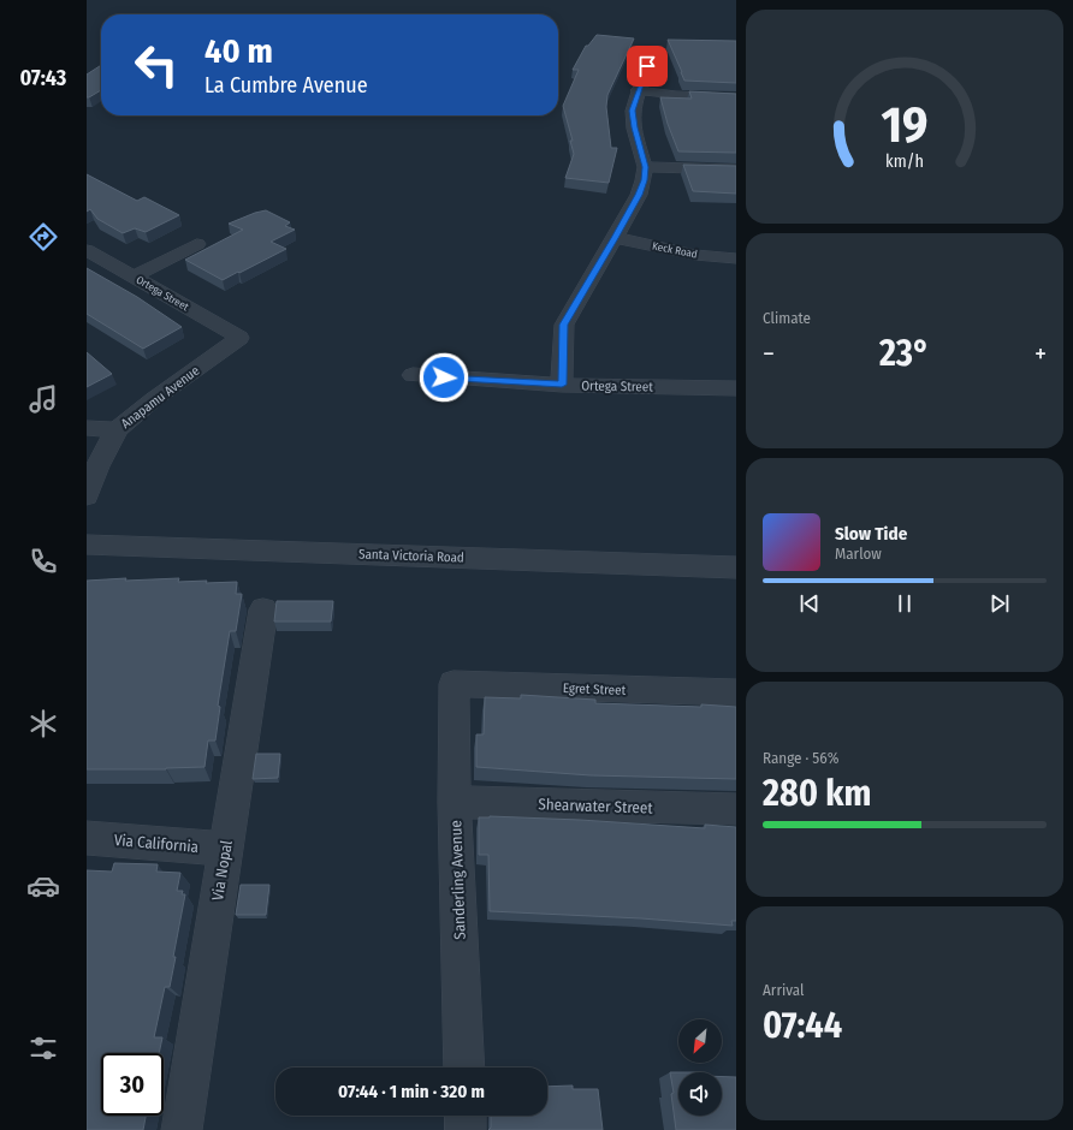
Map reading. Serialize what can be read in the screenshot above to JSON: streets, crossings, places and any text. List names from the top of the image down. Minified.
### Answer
{"streets":{"street":["Keck Road","Ortega Street","Anapamu Avenue","Santa Victoria Road","Egret Street","Shearwater Street","Via California","Via Nopal","Sanderling Avenue"]},"crossings":[["Ortega Street","Anapamu Avenue"],["Egret Street","Sanderling Avenue"],["Shearwater Street","Sanderling Avenue"],["Via California","Via Nopal"]],"north":"bottom left","page":{"tabs":"07:43","turn":["40 m","La Cumbre Avenue"],"tile":["Climate",["Range · 56%","280 km"],["Arrival","07:44"]],"heat":["−","23°","+"],"song":["Slow Tide","Marlow"],"limit":"30","trip":"07:44 · 1 min · 320 m","gauge":["19","km/h"]}}
